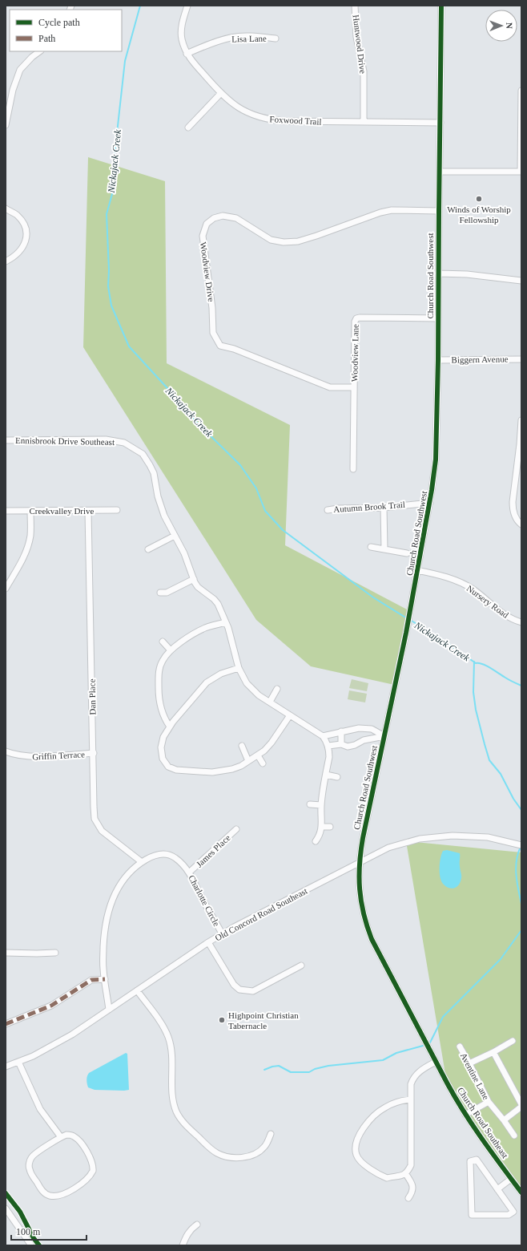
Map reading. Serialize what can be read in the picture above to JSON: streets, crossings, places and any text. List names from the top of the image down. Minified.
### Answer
{"streets":{"street":["Lisa Lane","Huntwood Drive","Foxwood Trail","Woodview Drive","Church Road Southwest","Woodview Lane","Biggern Avenue","Ennisbrook Drive Southeast","Autumn Brook Trail","Creekvalley Drive","Nursery Road","Dan Place","Griffin Terrace","James Place","Charlotte Circle","Old Concord Road Southeast","Aventine Lane","Church Road Southeast"]},"crossings":[["Lisa Lane","Foxwood Trail"],["Huntwood Drive","Foxwood Trail"],["Foxwood Trail","Church Road Southwest"],["Woodview Drive","Church Road Southwest"],["Woodview Drive","Woodview Lane"],["Church Road Southwest","Woodview Lane"],["Church Road Southwest","Biggern Avenue"],["Church Road Southwest","Autumn Brook Trail"],["Church Road Southwest","Nursery Road"],["Church Road Southwest","Old Concord Road Southeast"],["Church Road Southwest","Church Road Southeast"],["Creekvalley Drive","Dan Place"],["Dan Place","Griffin Terrace"],["Dan Place","Charlotte Circle"],["James Place","Charlotte Circle"],["Charlotte Circle","Old Concord Road Southeast"]],"water":["Nickajack Creek"],"places":["Winds of Worship Fellowship","Highpoint Christian Tabernacle"],"legend":["Cycle path","Path"],"scale_bar":"100 m","north":"right"}
